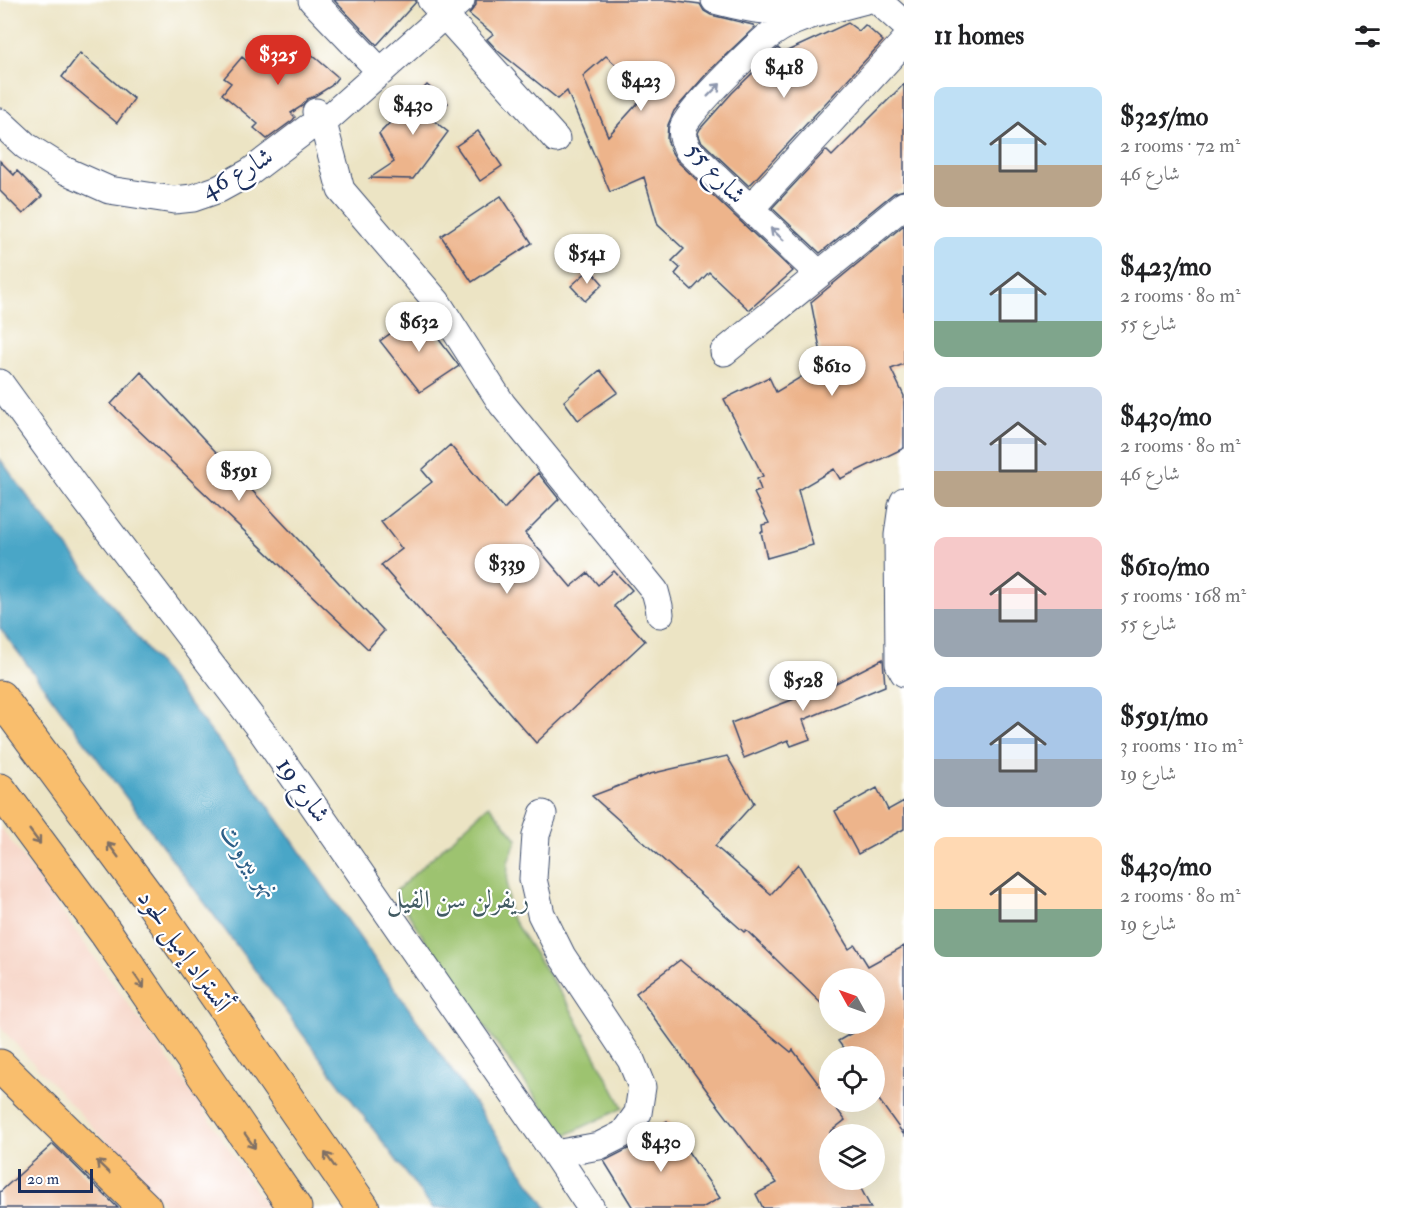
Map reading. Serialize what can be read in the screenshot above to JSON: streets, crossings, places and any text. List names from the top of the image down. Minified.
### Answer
{"streets":{"main road":["أتستراد إميل لحود"],"street":["شارع 46","شارع 55","شارع 19"]},"water":["نهر بيروت"],"parks":["ريفرلن سن الفيل"],"scale_bar":"20 m","north":"top left","page":{"heading":"11 homes","price":["$325","$418","$423","$430","$541","$632","$610","$591","$339","$528","$430"],"list":[{"name":"$325/mo","note":"2 rooms · 72 m² · شارع 46"},{"name":"$423/mo","note":"2 rooms · 80 m² · شارع 55"},{"name":"$430/mo","note":"2 rooms · 80 m² · شارع 46"},{"name":"$610/mo","note":"5 rooms · 168 m² · شارع 55"},{"name":"$591/mo","note":"3 rooms · 110 m² · شارع 19"},{"name":"$430/mo","note":"2 rooms · 80 m² · شارع 19"}],"scale":"20 m"}}
